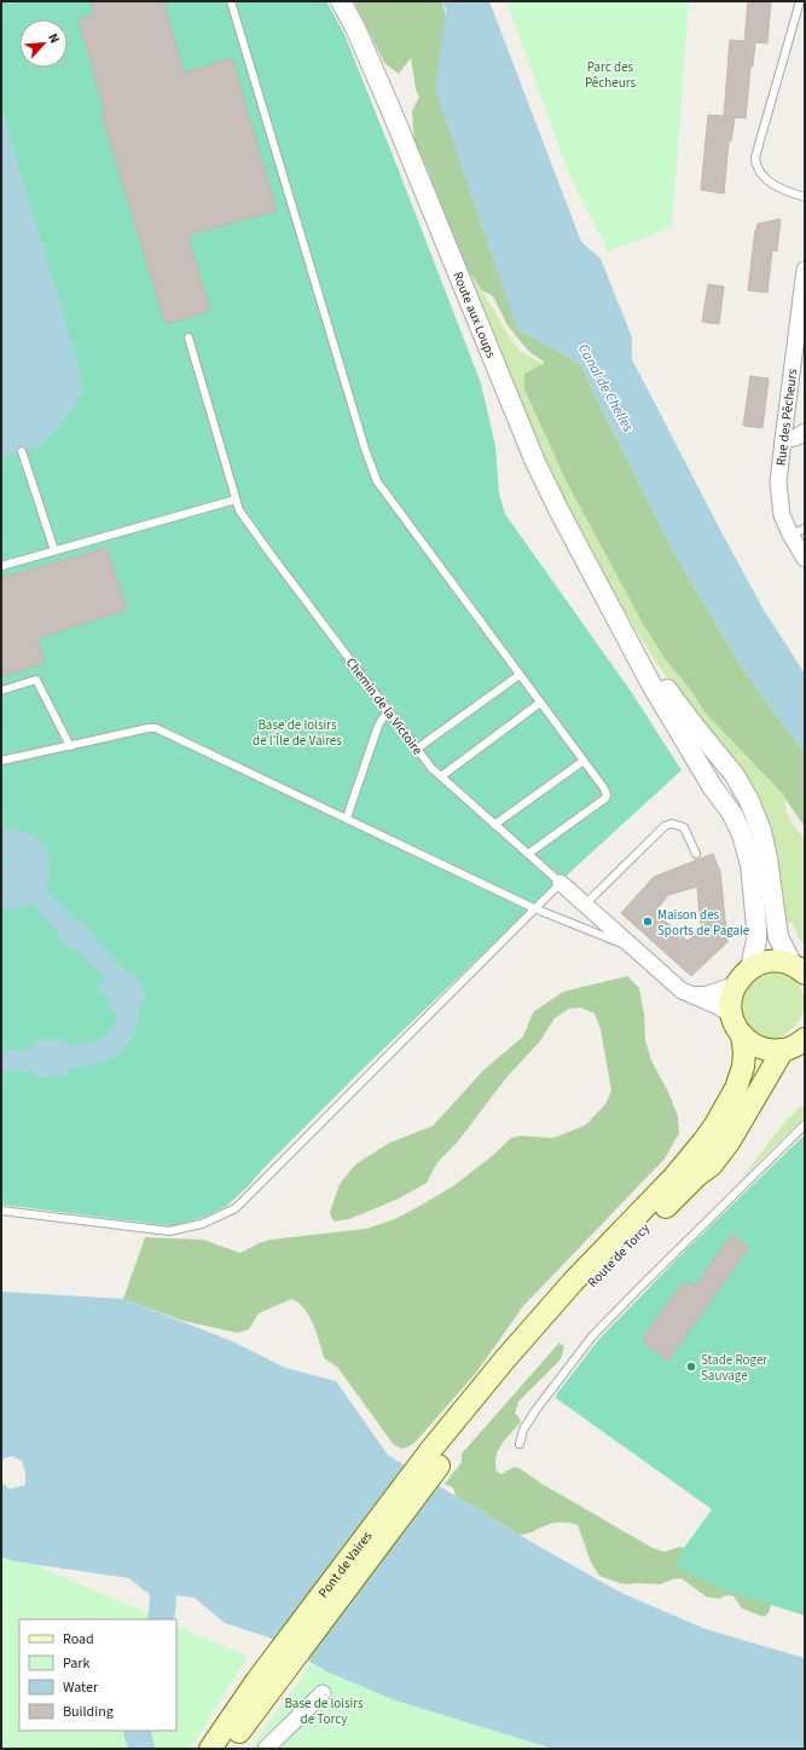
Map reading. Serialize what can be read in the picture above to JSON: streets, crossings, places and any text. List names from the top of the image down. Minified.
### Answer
{"streets":{"main road":["Route de Torcy","Pont de Vaires"],"street":["Route aux Loups","Rue des Pêcheurs","Chemin de la Victoire"]},"crossings":[["Route de Torcy","Pont de Vaires"]],"water":["Canal de Chelles"],"parks":["Parc des Pêcheurs","Base de loisirs de l'Île de Vaires","Base de loisirs de Torcy"],"places":["Maison des Sports de Pagaie","Stade Roger Sauvage"],"legend":["Road","Park","Water","Building"],"north":"top right"}
